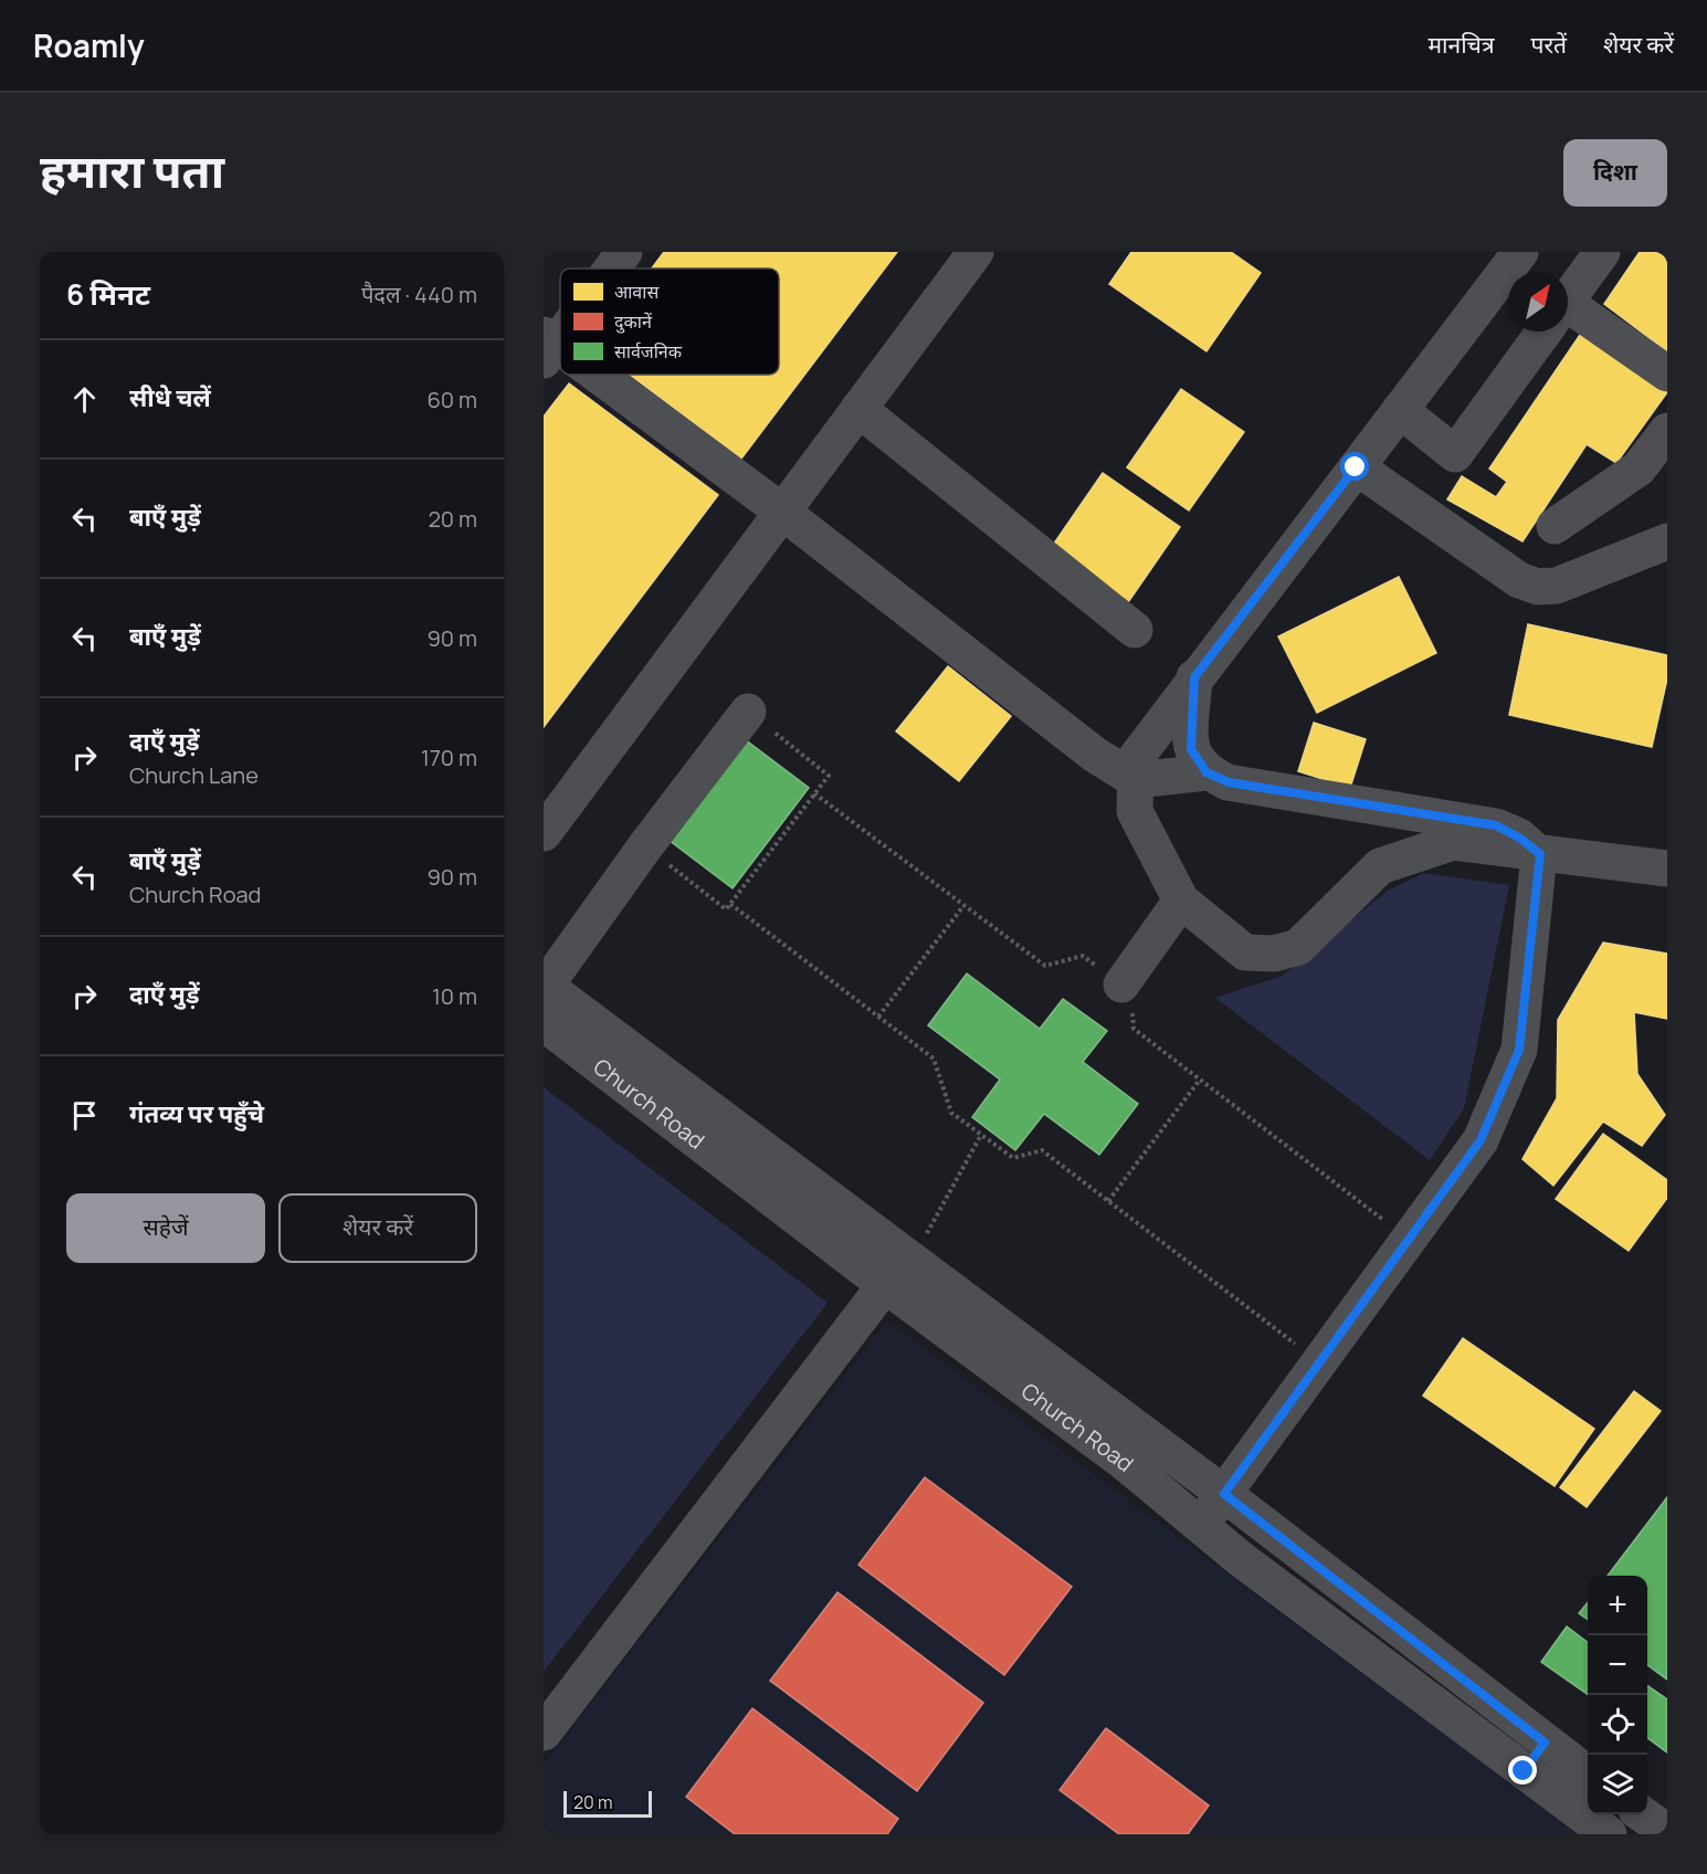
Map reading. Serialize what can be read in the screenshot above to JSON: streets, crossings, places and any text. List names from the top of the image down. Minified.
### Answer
{"streets":{"street":["Church Road"]},"legend":["आवास","दुकानें","सार्वजनिक"],"scale_bar":"20 m","north":"top right","page":{"header":"Roamly","nav":["मानचित्र","परतें","शेयर करें"],"title":"हमारा पता","buttons":["दिशा",["सहेजें","शेयर करें"]],"heading":["6 मिनट","पैदल · 440 m"],"list":[["सीधे चलें","60 m"],["बाएँ मुड़ें","20 m"],["बाएँ मुड़ें","90 m"],["दाएँ मुड़ें","Church Lane","170 m"],["बाएँ मुड़ें","Church Road","90 m"],["दाएँ मुड़ें","10 m"],"गंतव्य पर पहुँचे"],"map_buttons":["+","−"],"scale":"20 m"}}
